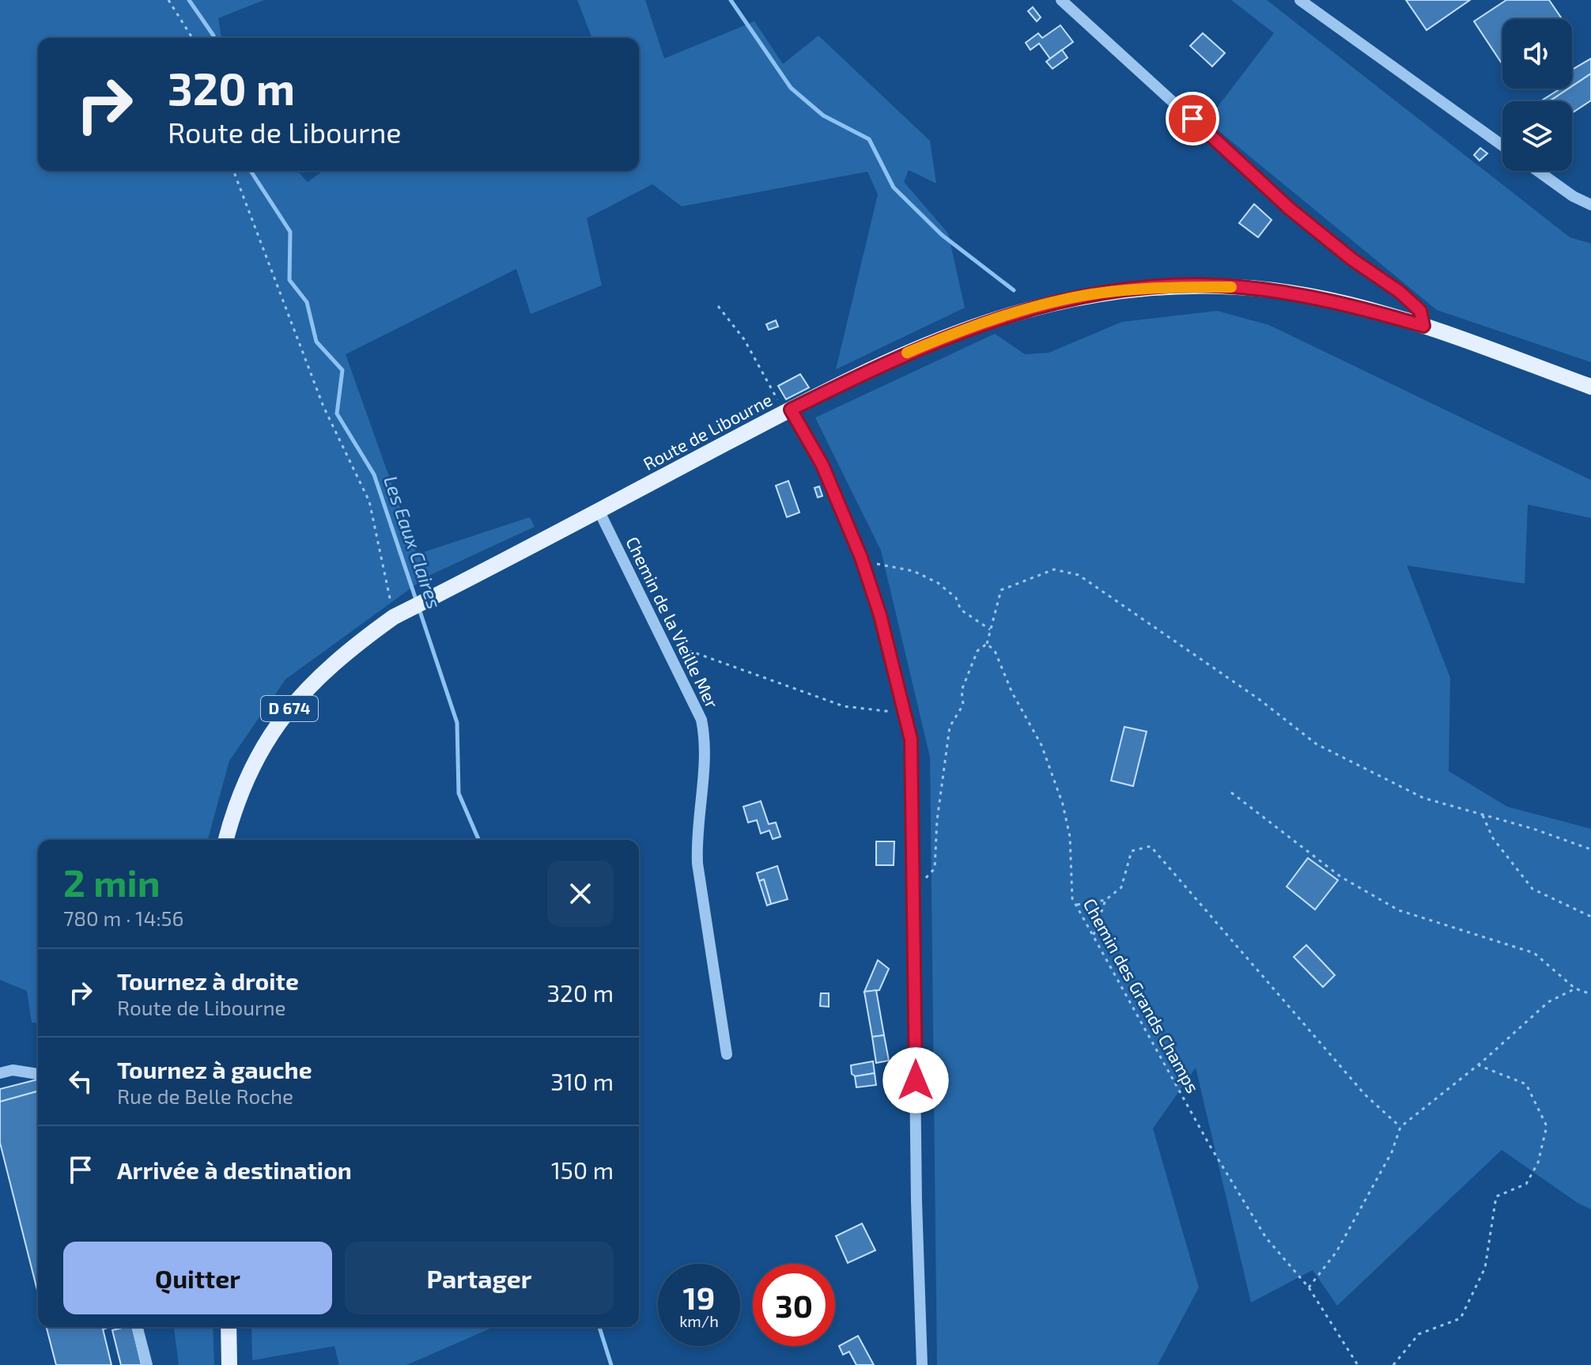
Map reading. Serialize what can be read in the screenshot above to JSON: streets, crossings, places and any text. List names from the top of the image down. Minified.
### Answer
{"streets":{"main road":["Route de Libourne","D 674"],"street":["Chemin de la Vieille Mer"],"path":["Chemin des Grands Champs"]},"crossings":[["Route de Libourne","Chemin de la Vieille Mer"]],"water":["Les Eaux Claires"],"page":{"turn":["320 m","Route de Libourne"],"heading":["2 min","780 m · 14:56"],"list":[{"name":"Tournez à droite","note":"Route de Libourne","value":"320 m"},{"name":"Tournez à gauche","note":"Rue de Belle Roche","value":"310 m"},{"name":"Arrivée à destination","value":"150 m"}],"buttons":["Quitter","Partager"],"speed":"19 km/h","limit":"30"}}
